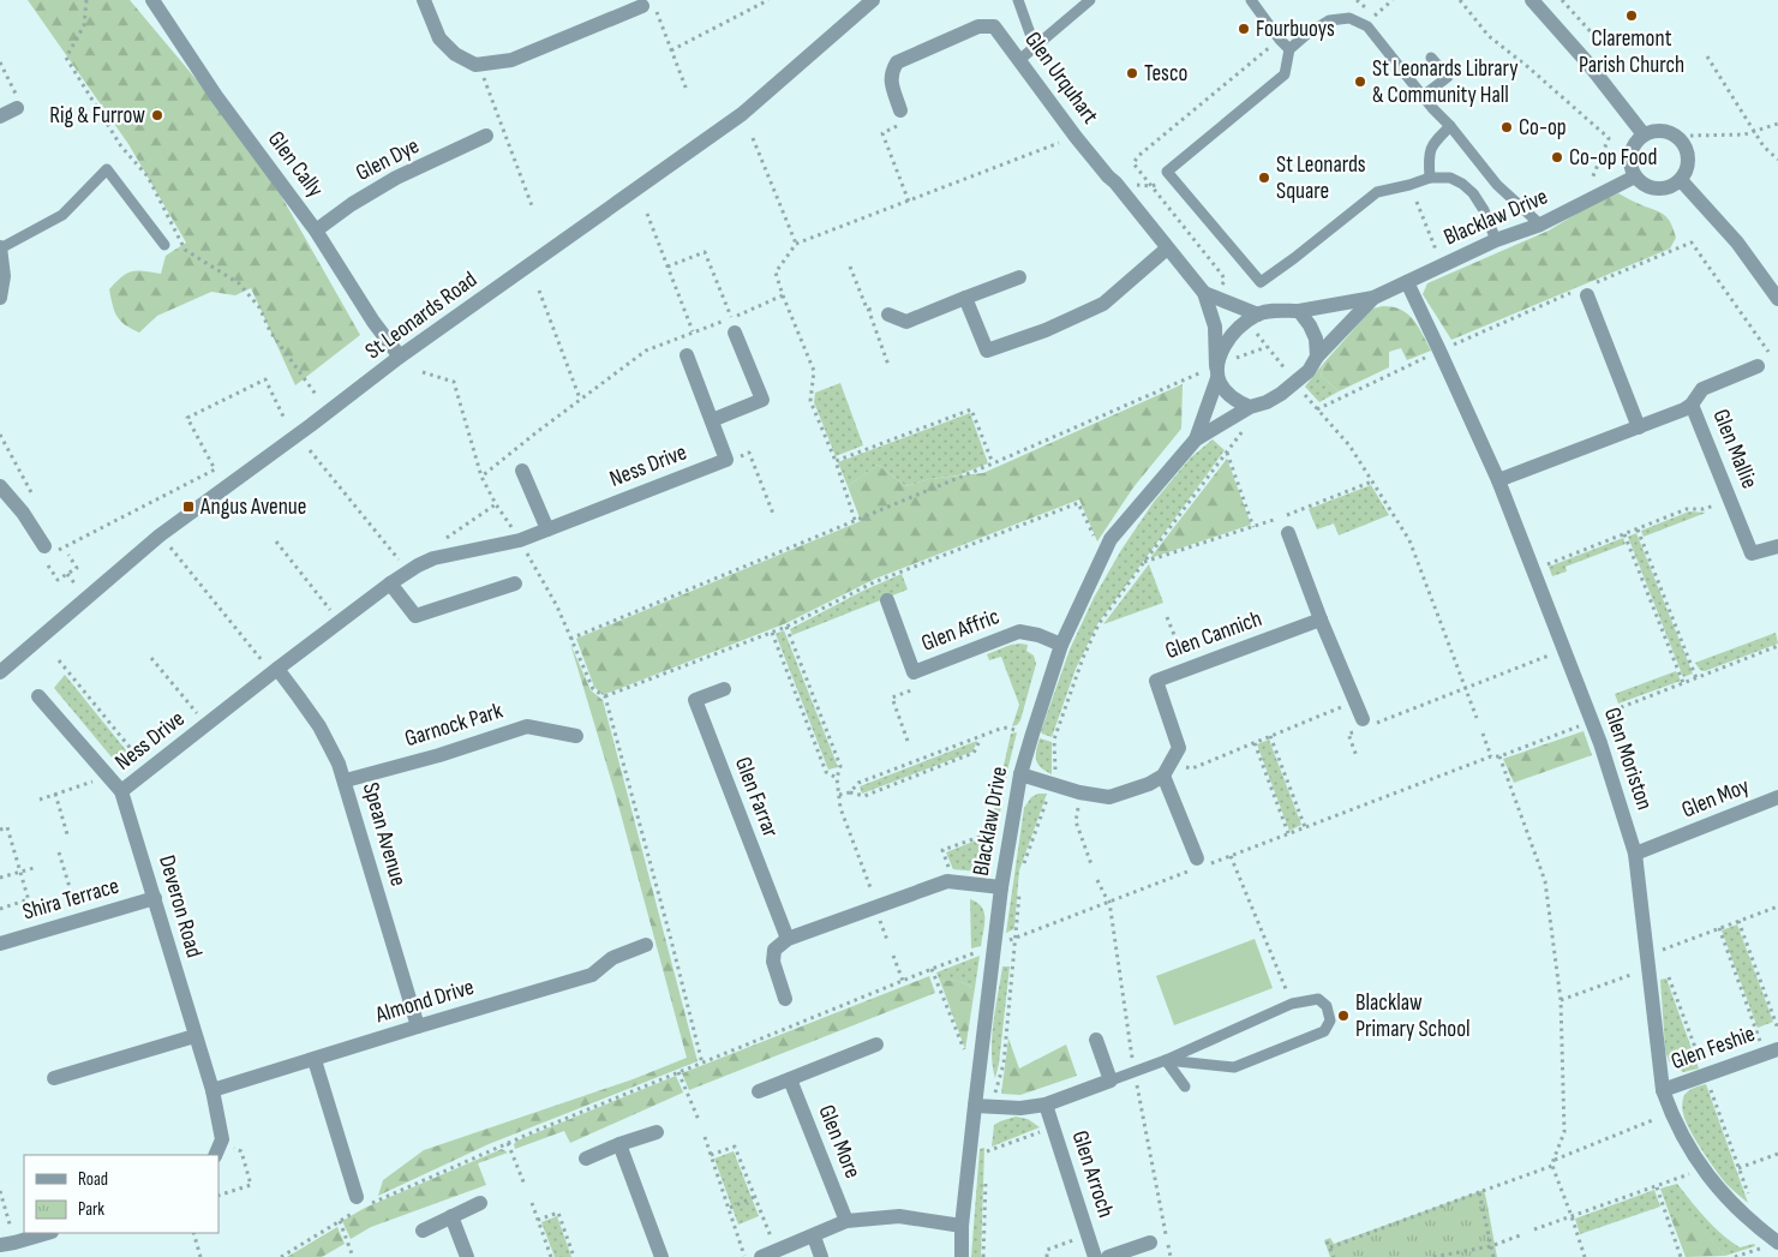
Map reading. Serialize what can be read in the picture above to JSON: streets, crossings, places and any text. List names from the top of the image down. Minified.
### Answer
{"streets":{"street":["Glen Urquhart","Glen Dye","Glen Cally","Blacklaw Drive","St Leonards Road","Glen Mallie","Ness Drive","Glen Affric","Glen Cannich","Garnock Park","Glen Moriston","Glen Farrar","Glen Moy","Spean Avenue","Shira Terrace","Deveron Road","Almond Drive","Glen Feshie","Glen More","Glen Arroch"]},"crossings":[["Glen Urquhart","Blacklaw Drive"],["Glen Dye","Glen Cally"],["Glen Cally","St Leonards Road"],["Blacklaw Drive","Glen Affric"],["Blacklaw Drive","Glen Moriston"],["Glen Mallie","Glen Moriston"],["Ness Drive","Spean Avenue"],["Ness Drive","Deveron Road"],["Garnock Park","Spean Avenue"],["Glen Moriston","Glen Moy"],["Glen Moriston","Glen Feshie"],["Spean Avenue","Almond Drive"],["Shira Terrace","Deveron Road"],["Deveron Road","Almond Drive"]],"places":{"other":["Claremont Parish Church","Fourbuoys","Tesco","St Leonards Library & Community Hall","Rig & Furrow","Co-op","Co-op Food","St Leonards Square","Blacklaw Primary School"],"transit":["Angus Avenue"]},"legend":["Road","Park"]}
